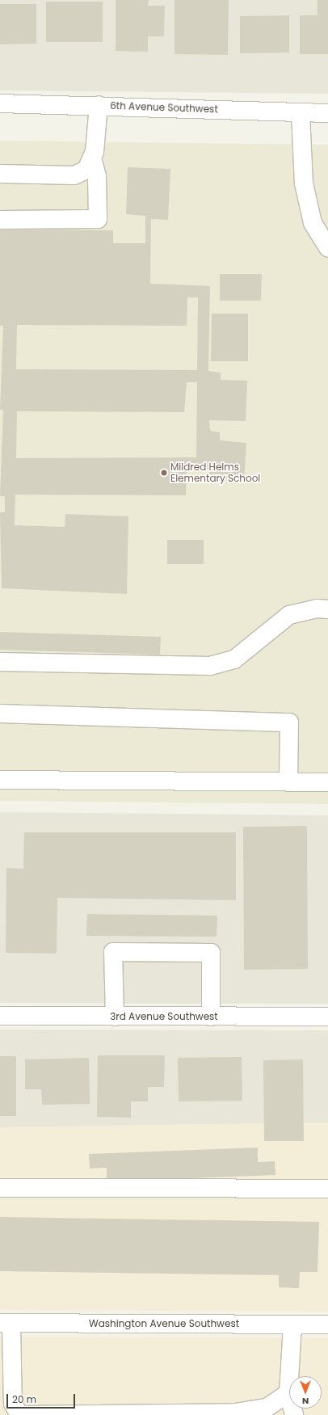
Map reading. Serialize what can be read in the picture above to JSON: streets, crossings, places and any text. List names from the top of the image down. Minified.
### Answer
{"streets":{"street":["6th Avenue Southwest","3rd Avenue Southwest","Washington Avenue Southwest"]},"places":["Mildred Helms Elementary School"],"scale_bar":"20 m","north":"bottom"}
